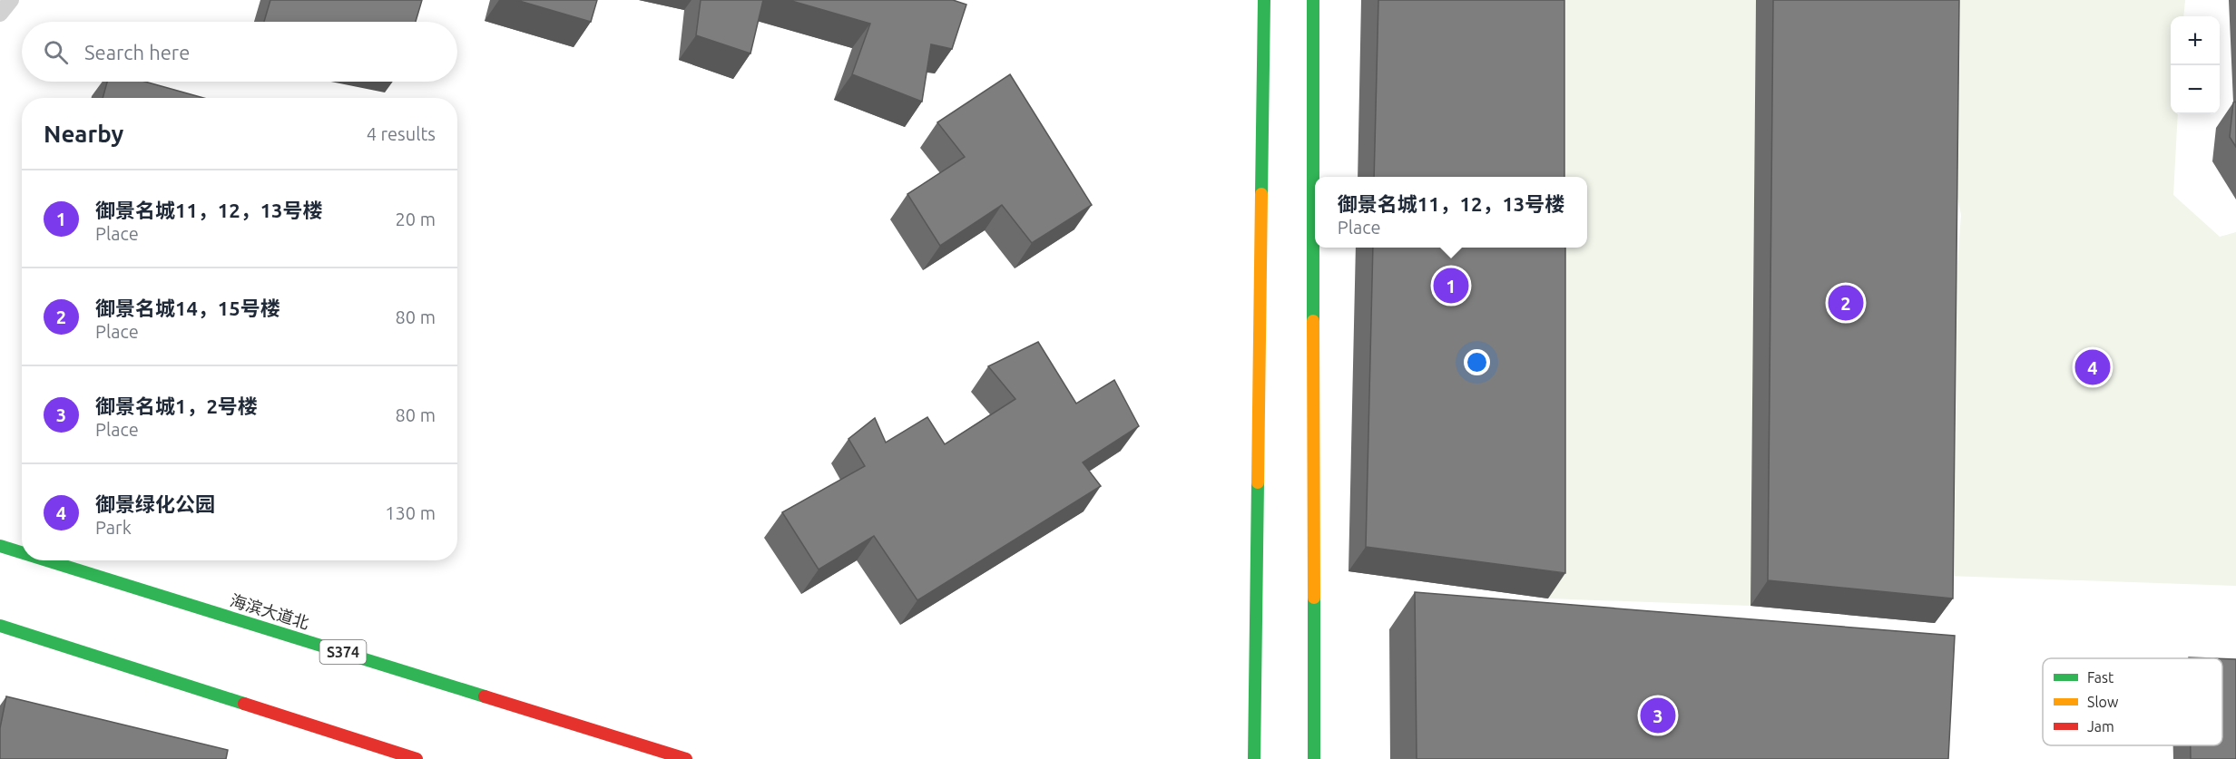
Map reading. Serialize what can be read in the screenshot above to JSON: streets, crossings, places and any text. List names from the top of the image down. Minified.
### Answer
{"streets":{"street":["海滨大道北","S374"]},"legend":["Fast","Slow","Jam"],"page":{"map_buttons":["+","−"],"search":"Search here","heading":["Nearby","4 results"],"list":[{"mark":"1","name":"御景名城11，12，13号楼","note":"Place","value":"20 m"},{"mark":"2","name":"御景名城14，15号楼","note":"Place","value":"80 m"},{"mark":"3","name":"御景名城1，2号楼","note":"Place","value":"80 m"},{"mark":"4","name":"御景绿化公园","note":"Park","value":"130 m"}],"popup":["御景名城11，12，13号楼","Place"],"pins":["1","2","4","3"]}}
